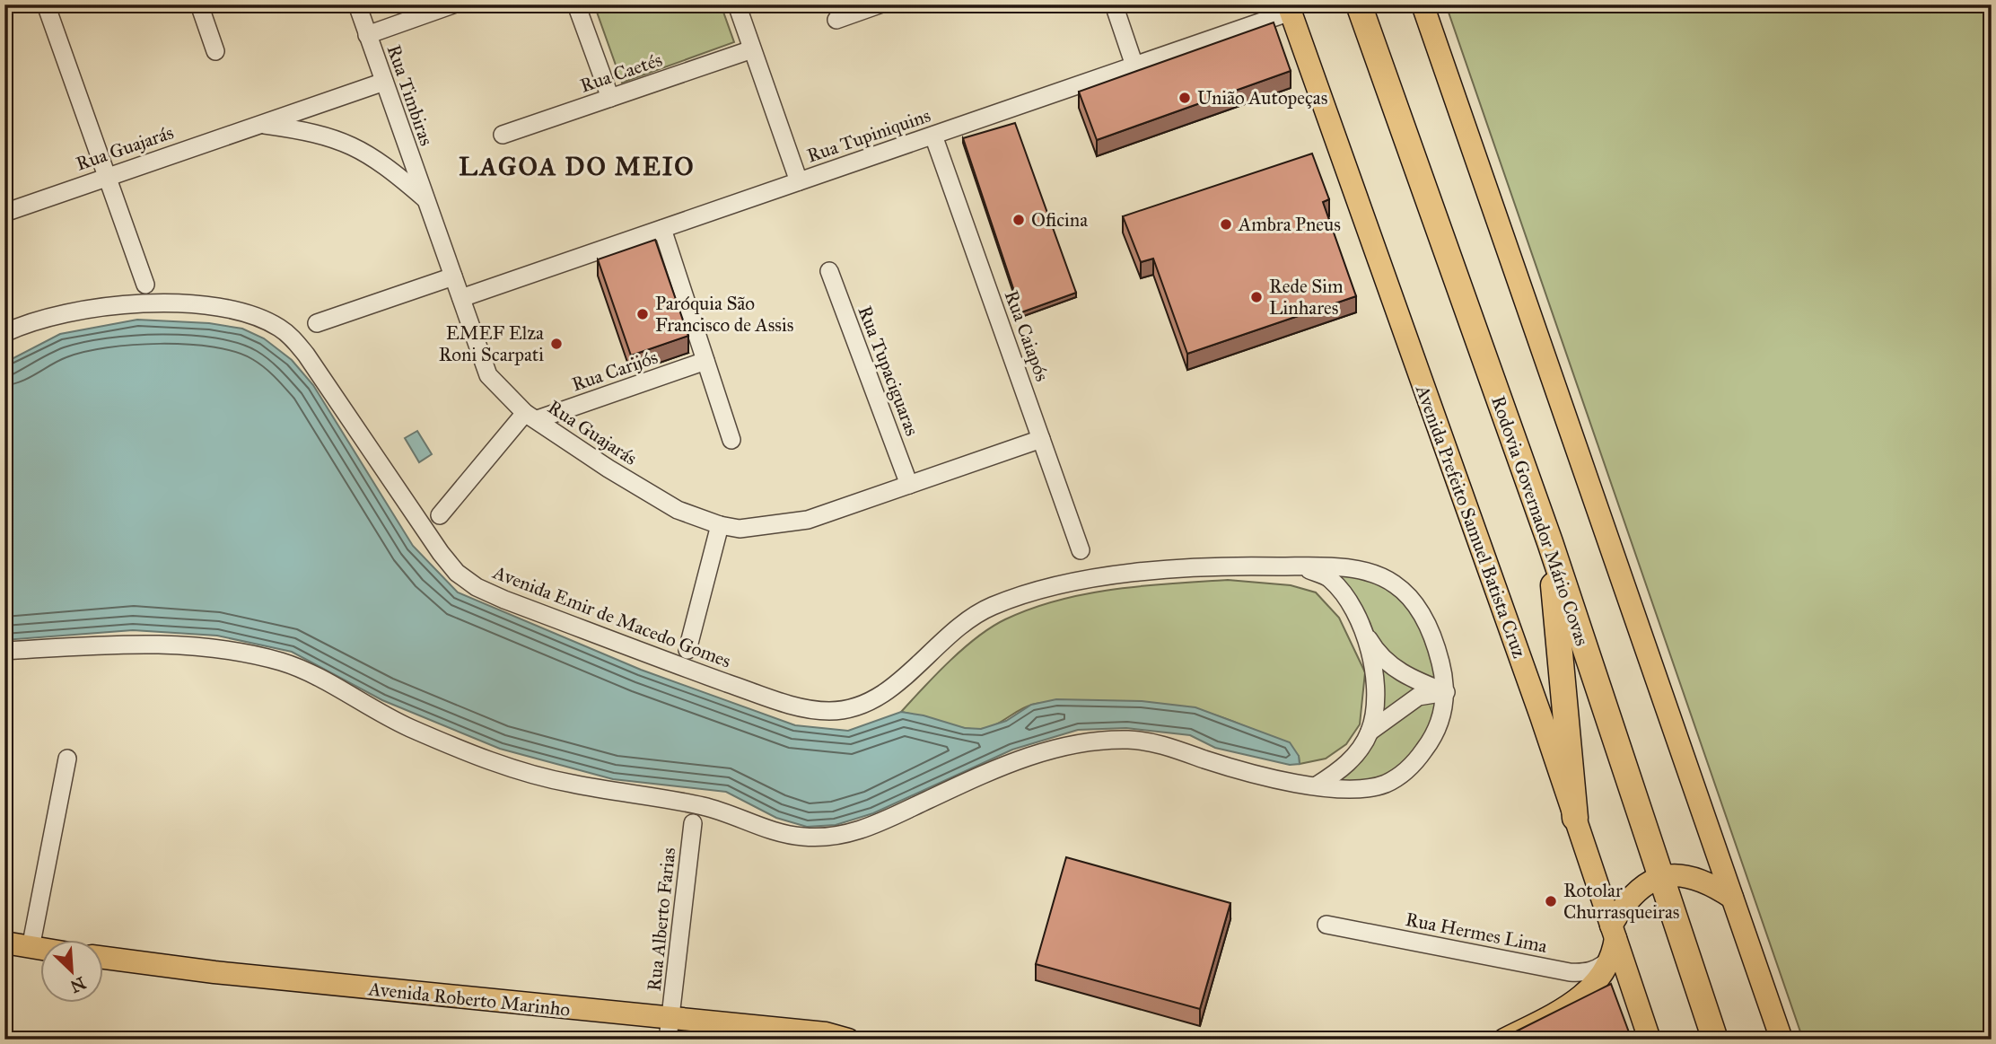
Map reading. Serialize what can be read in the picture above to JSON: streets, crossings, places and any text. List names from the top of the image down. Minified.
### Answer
{"streets":{"highway":["Rodovia Governador Mário Covas"],"main road":["Avenida Prefeito Samuel Batista Cruz","Avenida Roberto Marinho"],"street":["Rua Caetés","Rua Timbiras","Rua Tupiniquins","Rua Guajarás","Rua Caiapós","Rua Carijós","Rua Tupaciguaras","Avenida Emir de Macedo Gomes","Rua Alberto Farias","Rua Hermes Lima"]},"crossings":[["Rua Timbiras","Rua Guajarás"],["Rua Tupiniquins","Rua Guajarás"],["Rua Tupiniquins","Rua Caiapós"],["Rua Tupiniquins","Avenida Prefeito Samuel Batista Cruz"],["Rua Guajarás","Rua Caiapós"],["Rua Guajarás","Rua Carijós"],["Rua Guajarás","Rua Tupaciguaras"],["Avenida Prefeito Samuel Batista Cruz","Rua Hermes Lima"],["Rua Alberto Farias","Avenida Roberto Marinho"]],"districts":["LAGOA DO MEIO"],"places":["União Autopeças","Oficina","Ambra Pneus","Rede Sim Linhares","Paróquia São Francisco de Assis","EMEF Elza Roni Scarpati","Rotolar Churrasqueiras"],"north":"bottom right"}
